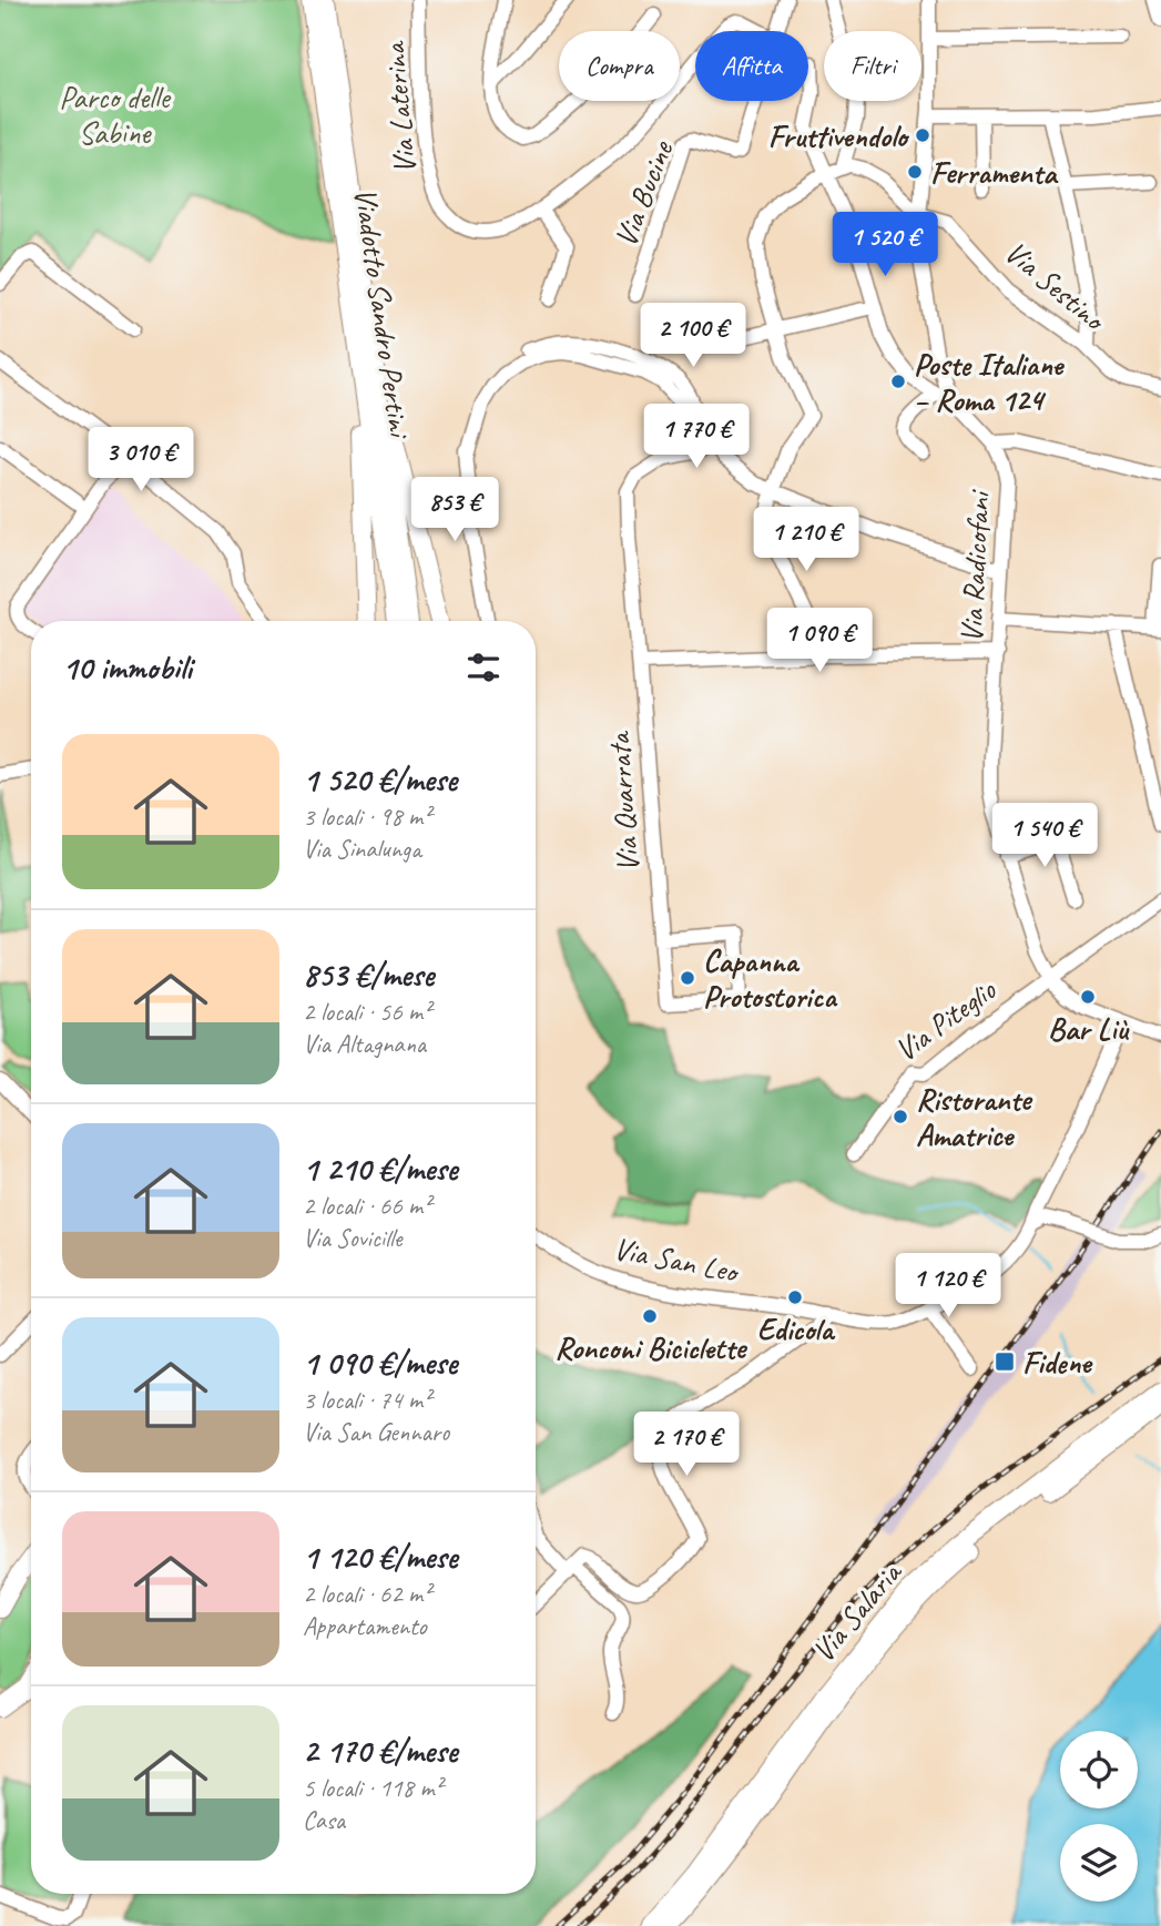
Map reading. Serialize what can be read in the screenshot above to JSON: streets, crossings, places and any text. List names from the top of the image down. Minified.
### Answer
{"streets":{"main road":["Viadotto Sandro Pertini","Via Salaria"],"street":["Via Laterina","Via Bucine","Via Sestino","Via Radicofani","Via Quarrata","Via Piteglio","Via San Leo"]},"crossings":[["Via Sestino","Via Radicofani"],["Via Radicofani","Via Piteglio"],["Via Radicofani","Via San Leo"]],"parks":["Parco delle Sabine"],"places":{"other":["Fruttivendolo","Ferramenta","Poste Italiane – Roma 124","Capanna Protostorica","Bar Liù","Ristorante Amatrice","Edicola","Ronconi Biciclette"],"transit":["Fidene"]},"page":{"chip":["Compra","Affitta","Filtri"],"price":["1 520 €","2 100 €","1 770 €","3 010 €","853 €","1 210 €","1 090 €","1 540 €","1 120 €","2 170 €"],"heading":"10 immobili","list":[{"name":"1 520 €/mese","note":"3 locali · 98 m² · Via Sinalunga"},{"name":"853 €/mese","note":"2 locali · 56 m² · Via Altagnana"},{"name":"1 210 €/mese","note":"2 locali · 66 m² · Via Sovicille"},{"name":"1 090 €/mese","note":"3 locali · 74 m² · Via San Gennaro"},{"name":"1 120 €/mese","note":"2 locali · 62 m² · Appartamento"},{"name":"2 170 €/mese","note":"5 locali · 118 m² · Casa"}]}}
